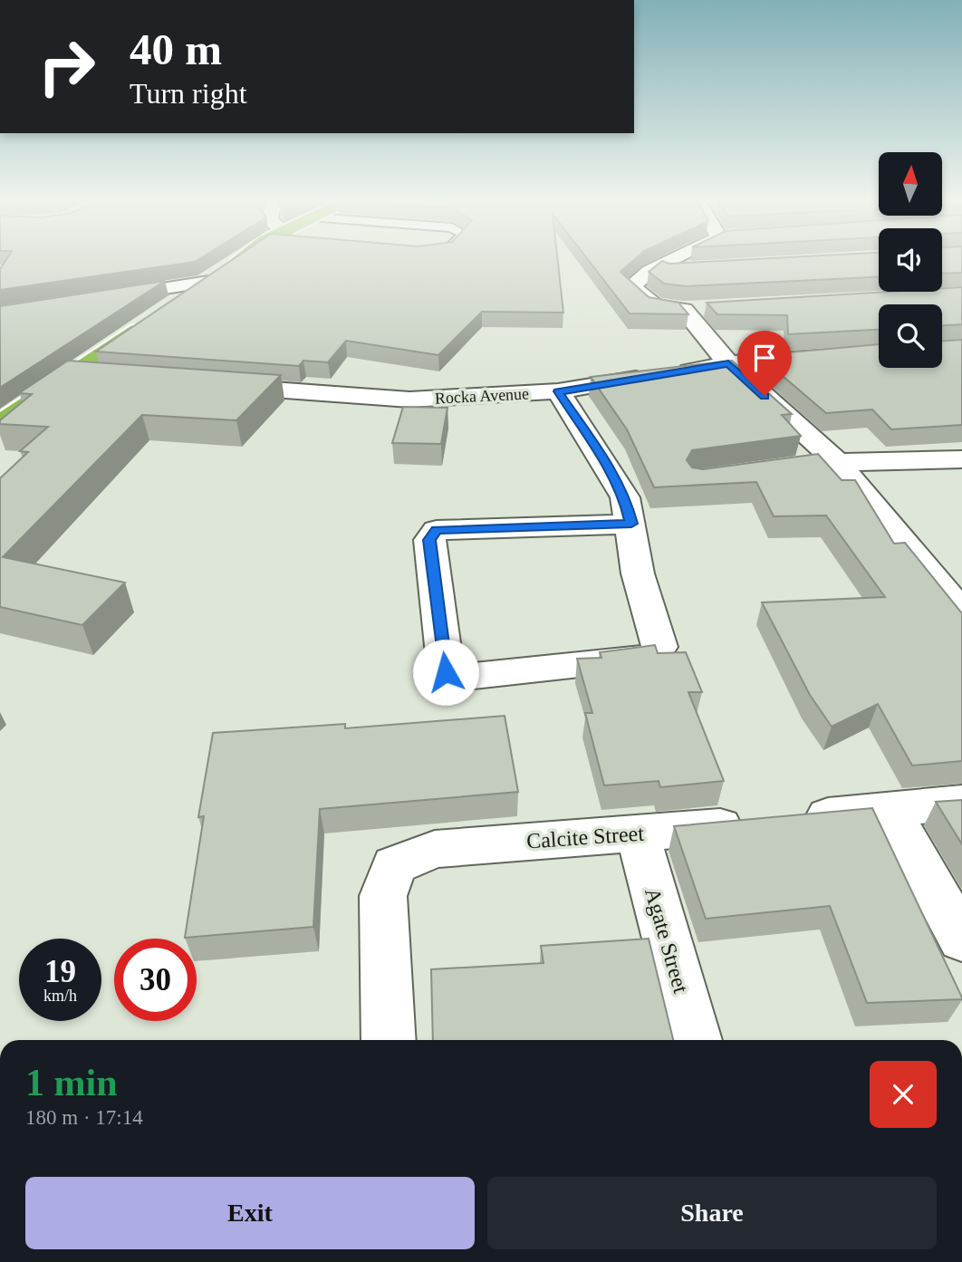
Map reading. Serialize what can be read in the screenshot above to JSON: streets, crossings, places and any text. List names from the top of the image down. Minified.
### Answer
{"streets":{"street":["Rocka Avenue","Calcite Street","Agate Street"]},"crossings":[["Calcite Street","Agate Street"]],"north":"top","page":{"turn":["40 m","Turn right"],"speed":"19 km/h","limit":"30","heading":["1 min","180 m · 17:14"],"buttons":["Exit","Share"]}}
